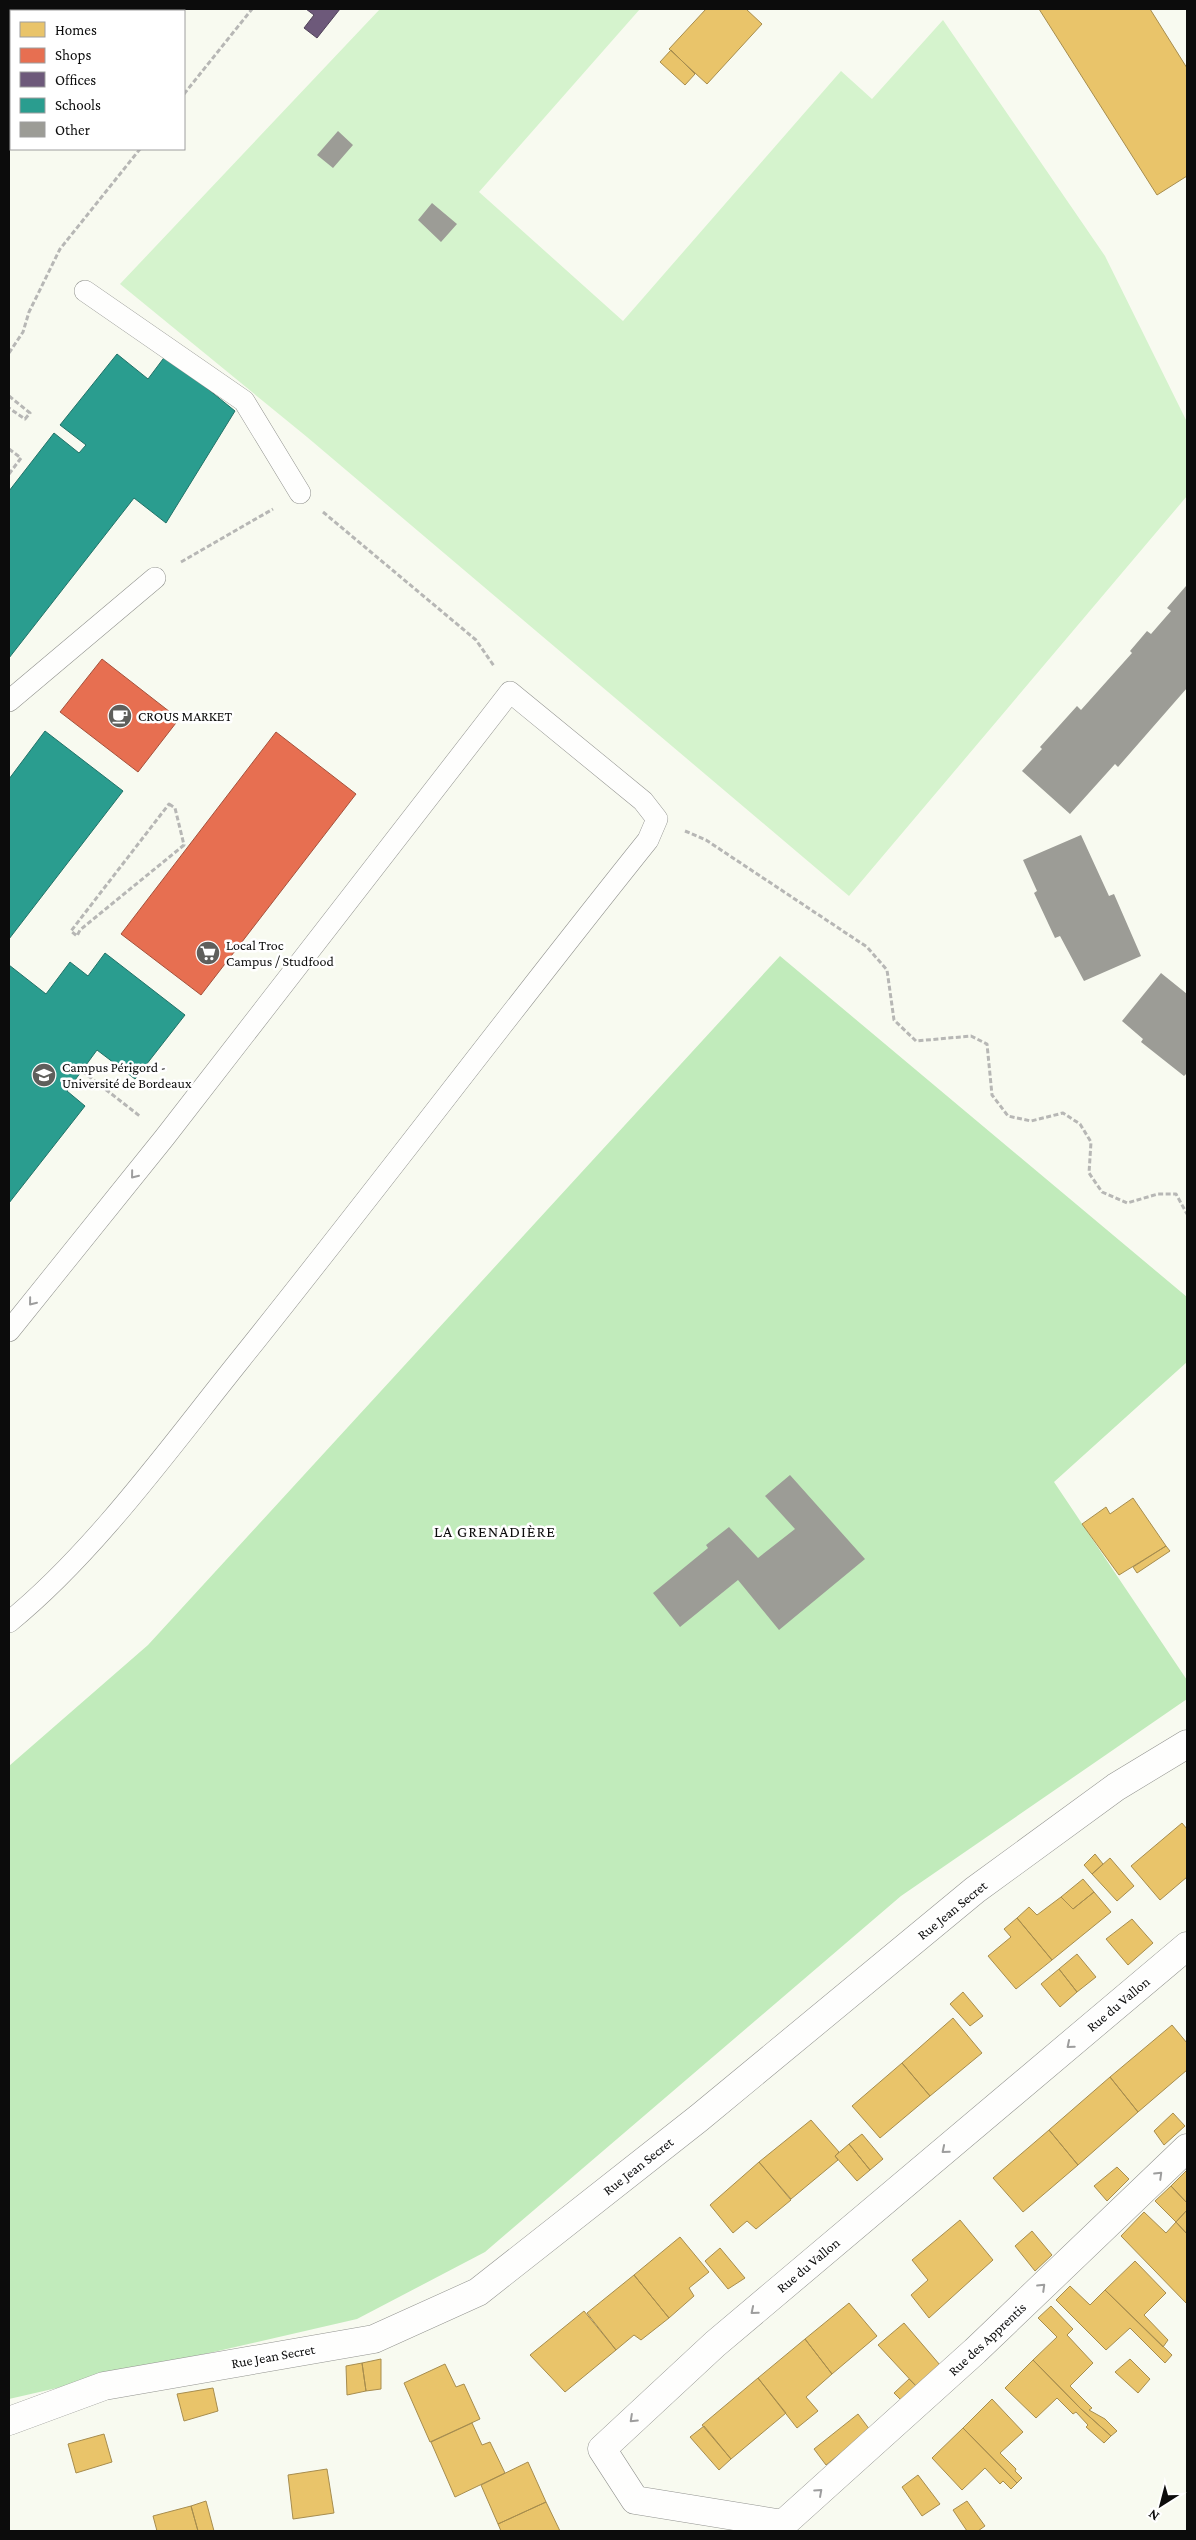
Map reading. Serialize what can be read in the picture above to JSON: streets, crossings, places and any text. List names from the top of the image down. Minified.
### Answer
{"streets":{"street":["Rue Jean Secret","Rue du Vallon","Rue des Apprentis"]},"crossings":[["Rue du Vallon","Rue des Apprentis"]],"one_way":["Rue des Apprentis"],"districts":["LA GRENADIÈRE"],"places":{"cafe":["CROUS MARKET"],"supermarket":["Local Troc Campus / Studfood"],"school or university":["Campus Périgord - Université de Bordeaux"]},"legend":["Homes","Shops","Offices","Schools","Other"],"north":"bottom left"}
